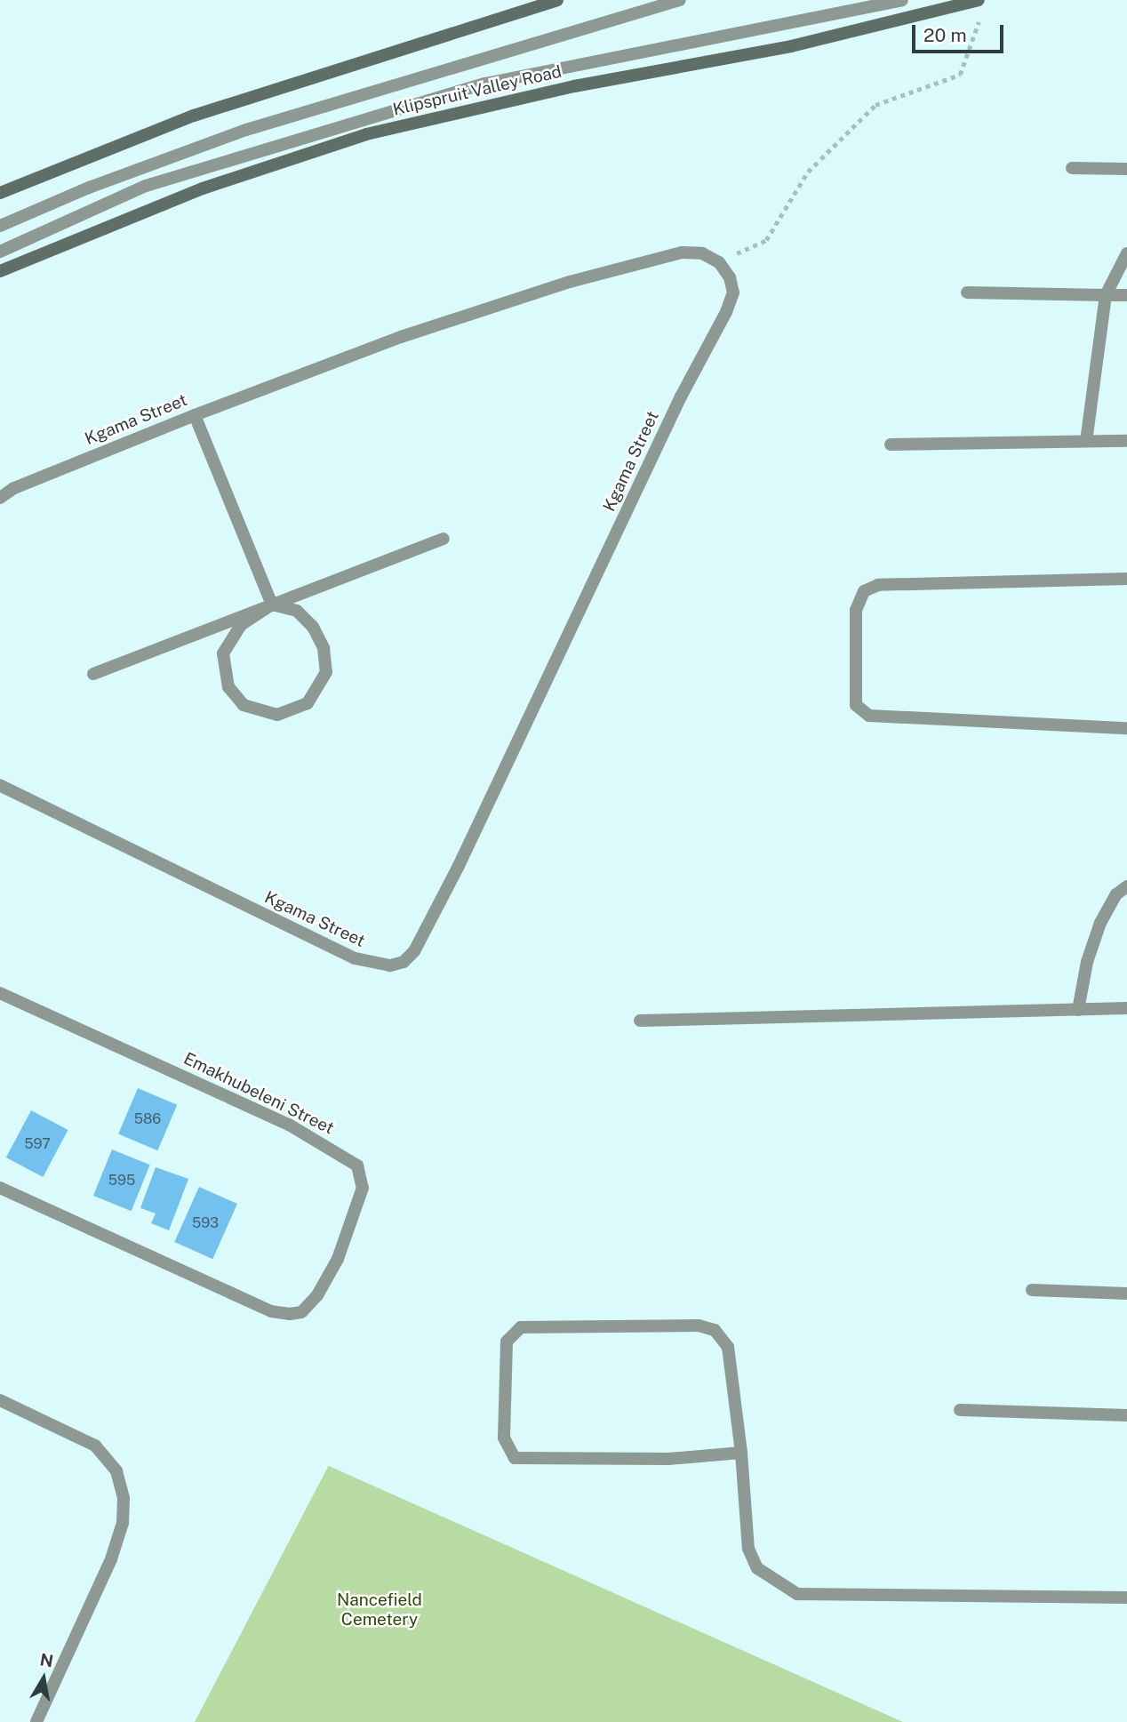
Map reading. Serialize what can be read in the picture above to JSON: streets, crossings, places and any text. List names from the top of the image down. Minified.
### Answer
{"streets":{"main road":["Klipspruit Valley Road"],"street":["Kgama Street","Emakhubeleni Street"]},"parks":["Nancefield Cemetery"],"house_numbers":["586","597","595","593"],"scale_bar":"20 m","north":"top"}
